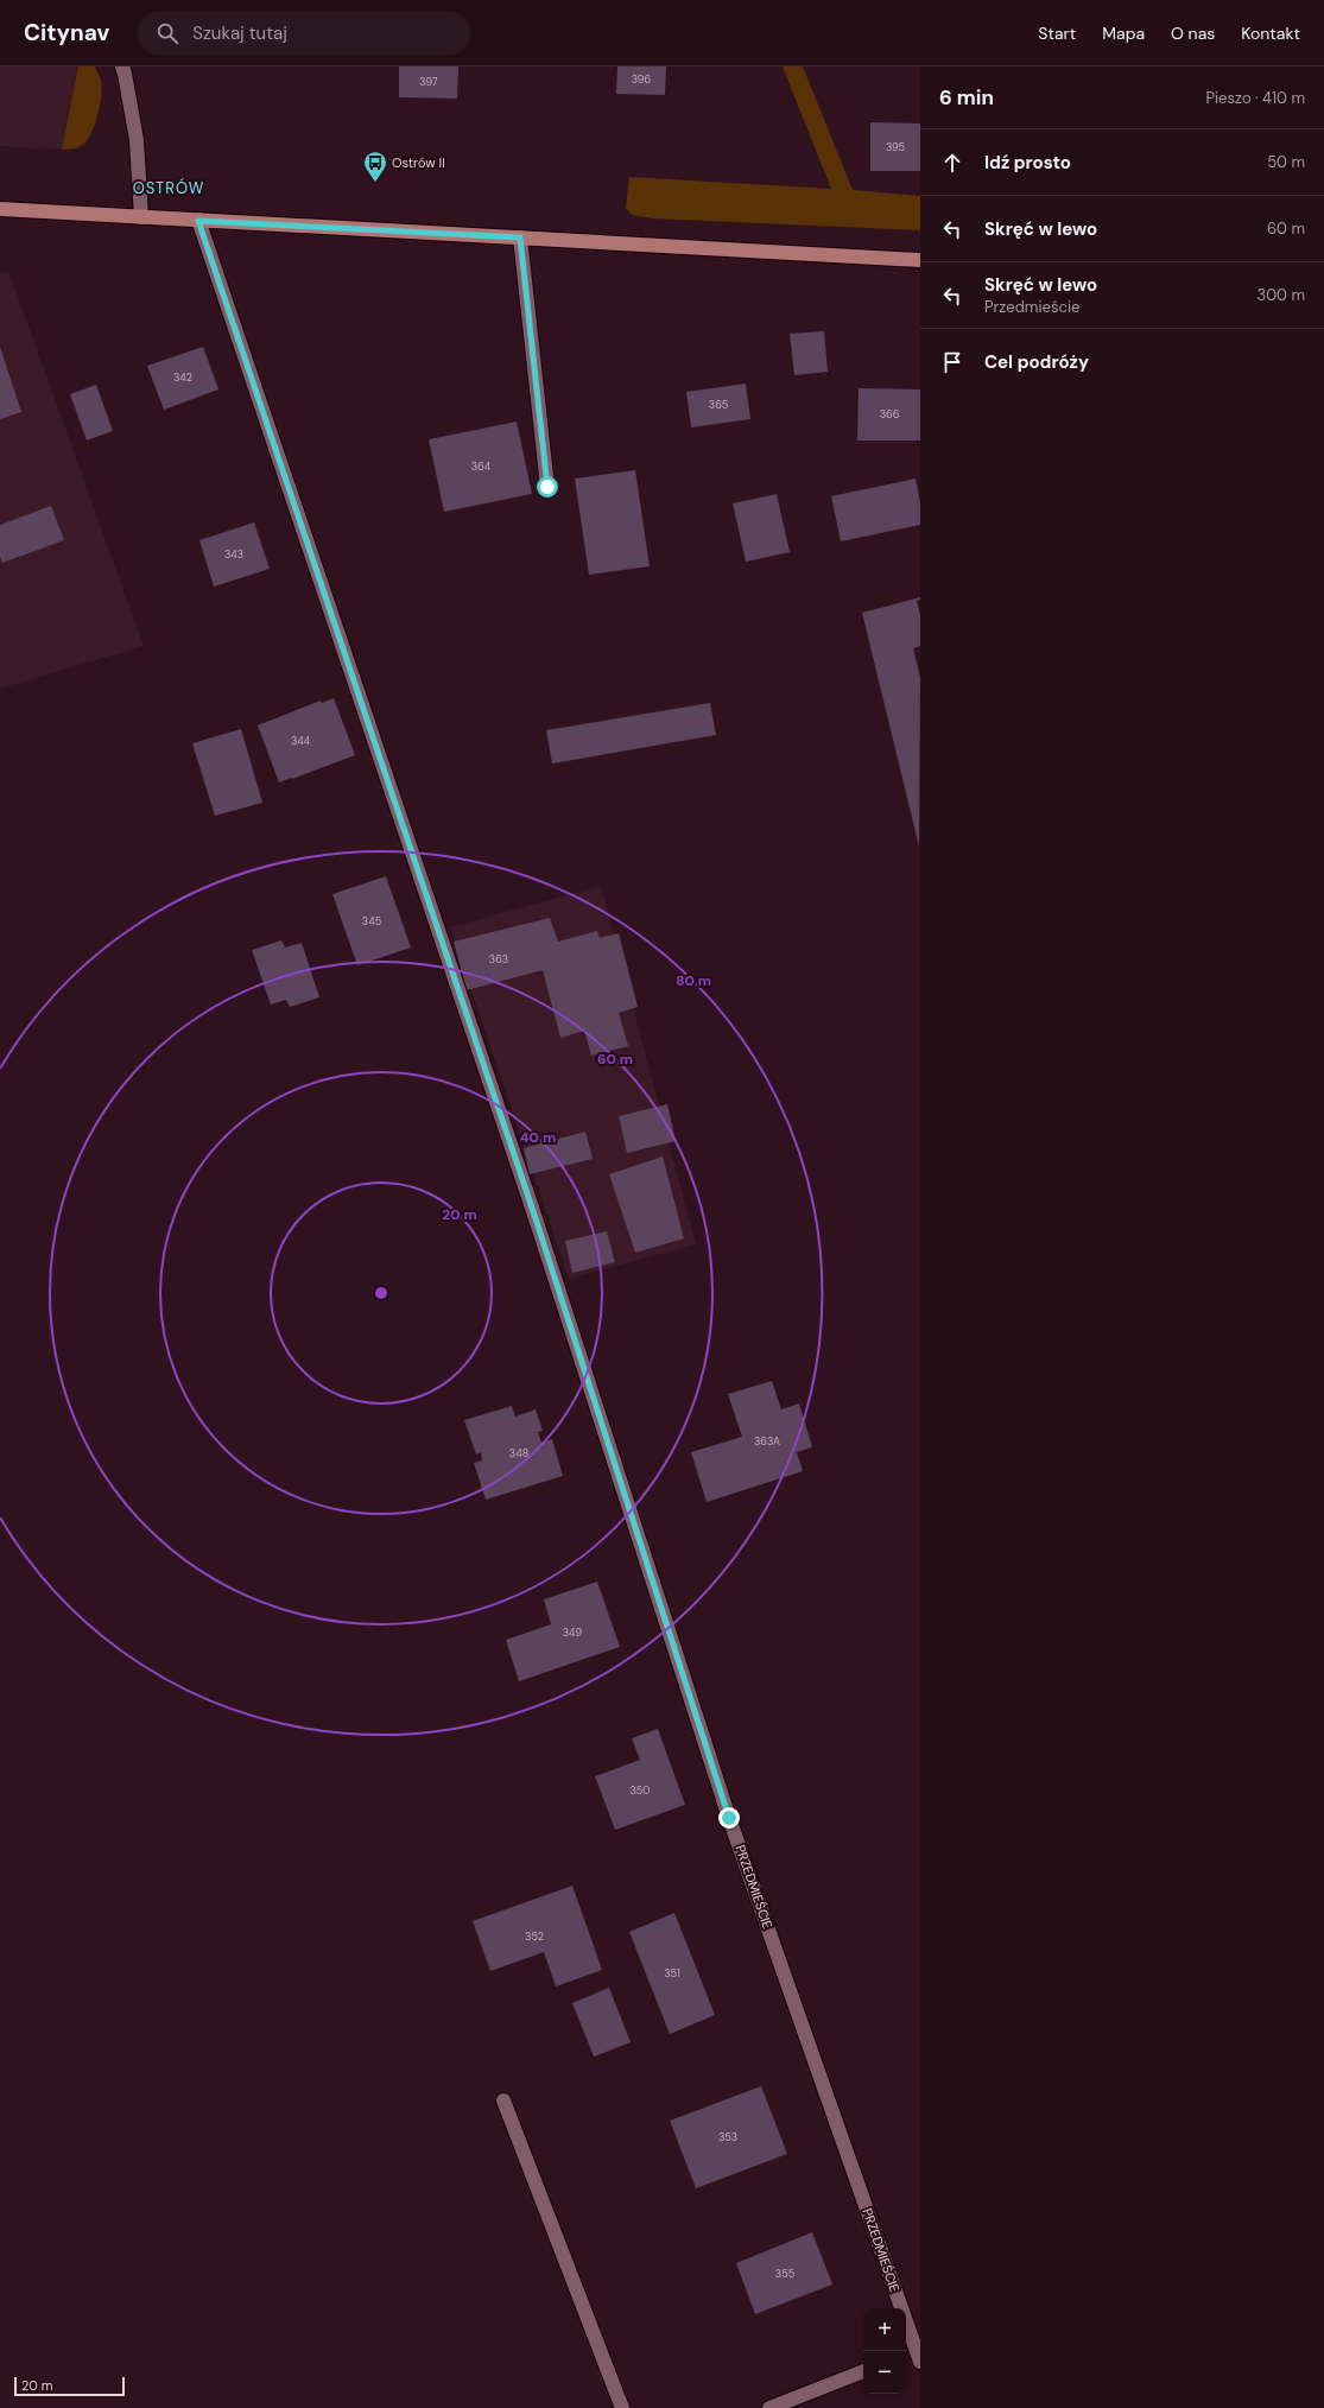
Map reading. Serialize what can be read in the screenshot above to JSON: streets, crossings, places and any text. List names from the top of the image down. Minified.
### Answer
{"streets":{"street":["PRZEDMIEŚCIE"]},"districts":["OSTRÓW"],"places":{"bus stop":["Ostrów II"]},"house_numbers":["396","397","395","342","365","366","364","343","344","345","363","363A","348","349","350","352","351","353","355"],"scale_bar":"20 m","page":{"header":"Citynav","search":"Szukaj tutaj","nav":["Start","Mapa","O nas","Kontakt"],"heading":["6 min","Pieszo · 410 m"],"list":[["Idź prosto","50 m"],["Skręć w lewo","60 m"],["Skręć w lewo","Przedmieście","300 m"],"Cel podróży"],"map_buttons":["+","−"],"scale":"20 m"},"rings":["80 m","60 m","40 m","20 m"]}
